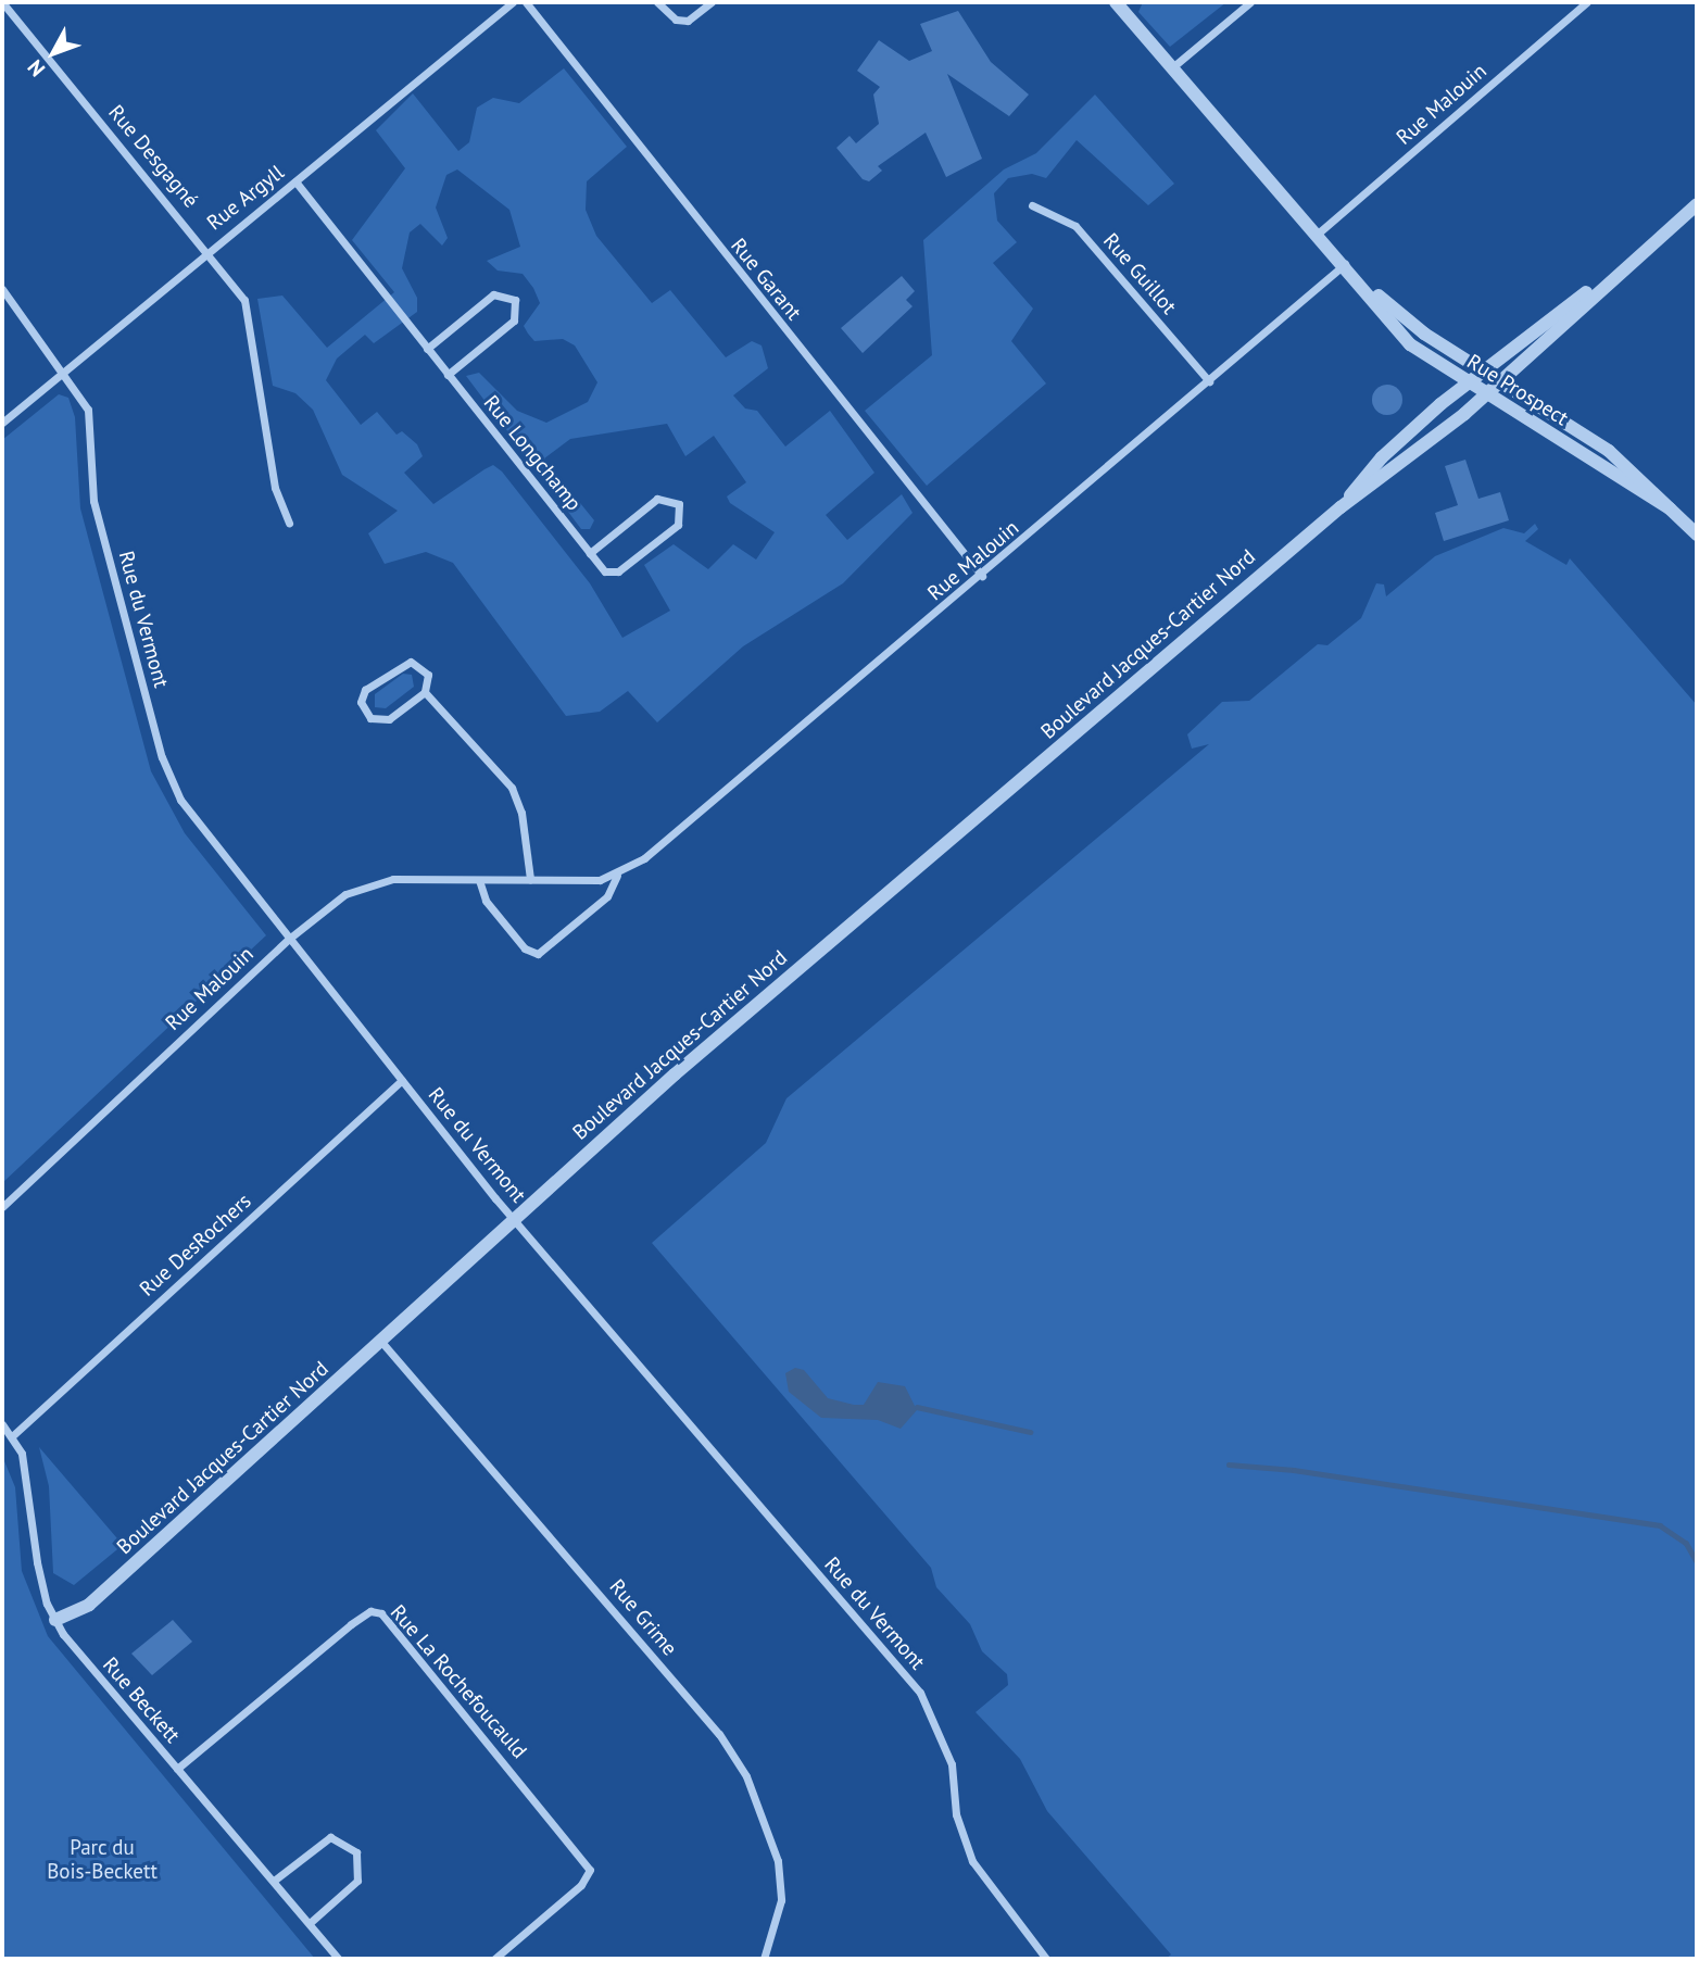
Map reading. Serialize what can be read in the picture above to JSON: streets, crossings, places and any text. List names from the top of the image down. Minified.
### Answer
{"streets":{"street":["Rue Malouin","Rue Desgagné","Rue Argyll","Rue Guillot","Rue Garant","Rue Prospect","Rue Longchamp","Rue du Vermont","Boulevard Jacques-Cartier Nord","Rue DesRochers","Rue Grime","Rue La Rochefoucauld","Rue Beckett"]},"crossings":[["Rue Malouin","Rue Guillot"],["Rue Malouin","Rue Garant"],["Rue Malouin","Rue Prospect"],["Rue Malouin","Rue du Vermont"],["Rue Desgagné","Rue Argyll"],["Rue Argyll","Rue Longchamp"],["Rue Argyll","Rue du Vermont"],["Rue Prospect","Boulevard Jacques-Cartier Nord"],["Rue du Vermont","Boulevard Jacques-Cartier Nord"],["Rue du Vermont","Rue DesRochers"],["Boulevard Jacques-Cartier Nord","Rue Grime"],["Boulevard Jacques-Cartier Nord","Rue Beckett"],["Rue DesRochers","Rue Beckett"],["Rue La Rochefoucauld","Rue Beckett"]],"parks":["Parc du Bois-Beckett"],"north":"bottom left"}
